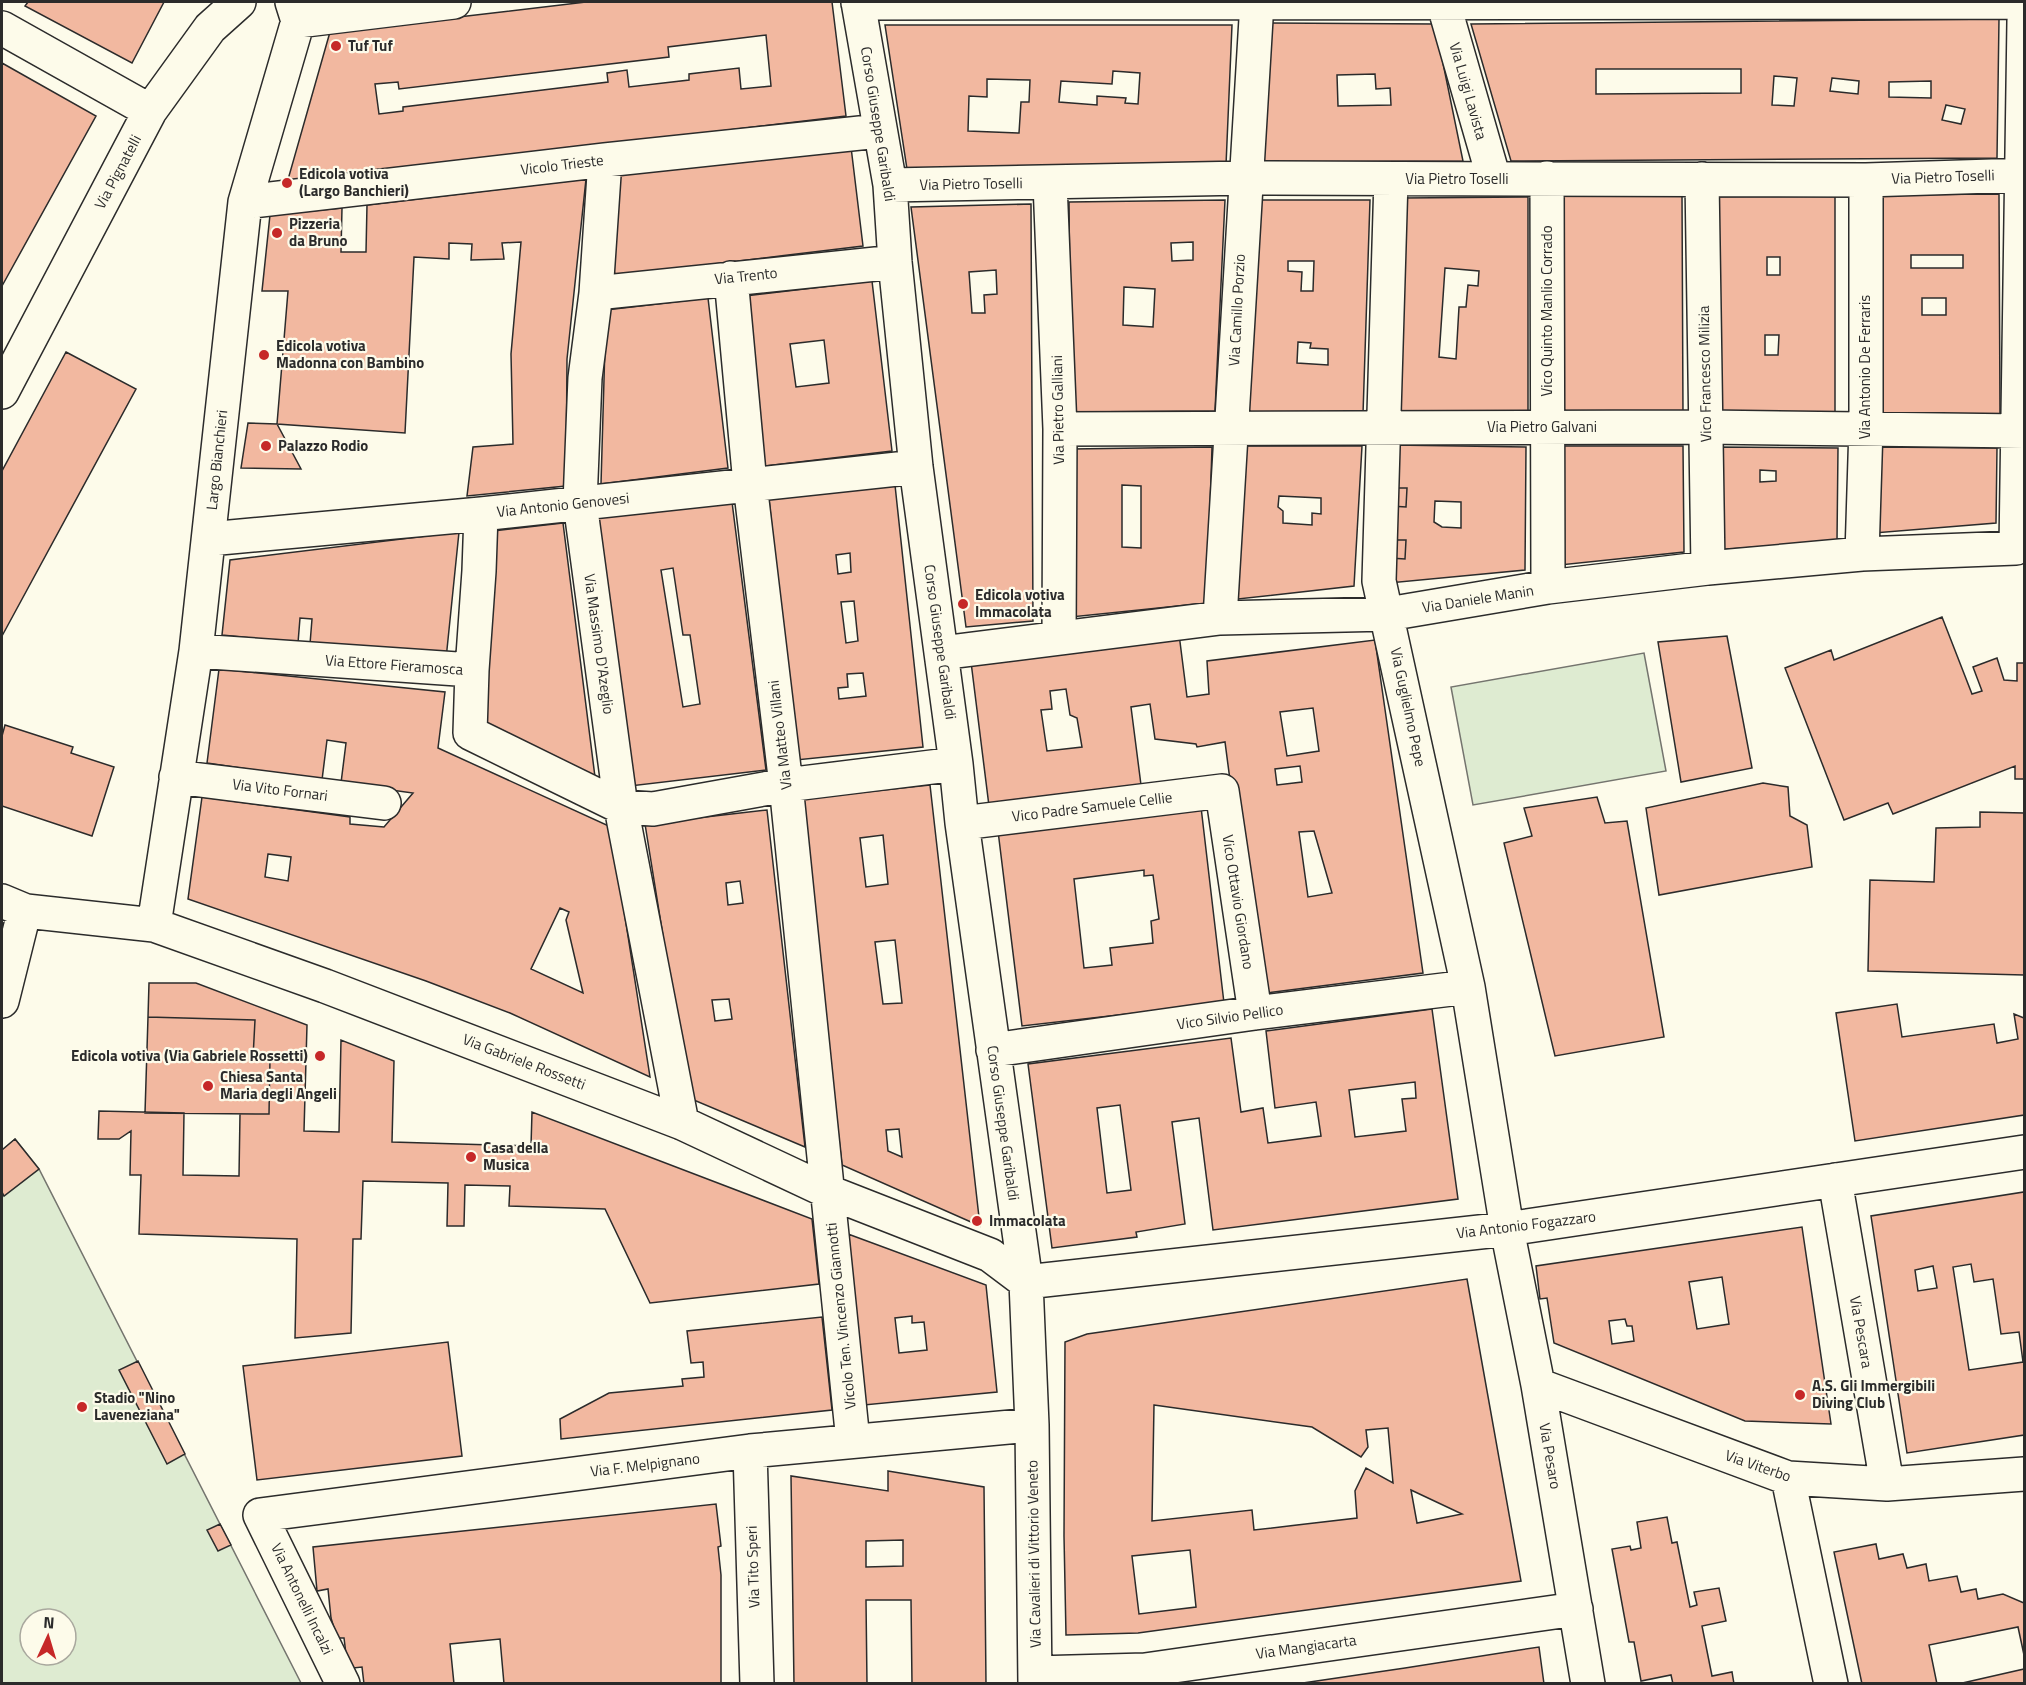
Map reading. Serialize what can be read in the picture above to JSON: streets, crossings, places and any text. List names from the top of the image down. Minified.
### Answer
{"streets":{"street":["Via Luigi Lavista","Corso Giuseppe Garibaldi","Vicolo Trieste","Via Pignatelli","Via Pietro Toselli","Via Trento","Via Camillo Porzio","Vico Quinto Manlio Corrado","Via Antonio De Ferraris","Vico Francesco Milizia","Via Pietro Galliani","Via Pietro Galvani","Largo Bianchieri","Via Antonio Genovesi","Via Daniele Manin","Via Massimo D'Azeglio","Via Ettore Fieramosca","Via Guglielmo Pepe","Via Matteo Villani","Via Vito Fornari","Vico Padre Samuele Cellie","Vico Ottavio Giordano","Vico Silvio Pellico","Via Gabriele Rossetti","Via Antonio Fogazzaro","Vicolo Ten. Vincenzo Giannotti","Via Pescara","Via Pesaro","Via F. Melpignano","Via Viterbo","Via Cavalieri di Vittorio Veneto","Via Tito Speri","Via Antonelli Incalzi","Via Mangiacarta"]},"crossings":[["Via Luigi Lavista","Via Pietro Toselli"],["Corso Giuseppe Garibaldi","Vicolo Trieste"],["Corso Giuseppe Garibaldi","Via Pietro Toselli"],["Corso Giuseppe Garibaldi","Via Trento"],["Corso Giuseppe Garibaldi","Via Antonio Genovesi"],["Corso Giuseppe Garibaldi","Via Daniele Manin"],["Corso Giuseppe Garibaldi","Vico Padre Samuele Cellie"],["Corso Giuseppe Garibaldi","Vico Silvio Pellico"],["Corso Giuseppe Garibaldi","Via Gabriele Rossetti"],["Corso Giuseppe Garibaldi","Via Antonio Fogazzaro"],["Corso Giuseppe Garibaldi","Via F. Melpignano"],["Corso Giuseppe Garibaldi","Via Cavalieri di Vittorio Veneto"],["Vicolo Trieste","Largo Bianchieri"],["Vicolo Trieste","Via Massimo D'Azeglio"],["Via Pietro Toselli","Via Camillo Porzio"],["Via Pietro Toselli","Vico Quinto Manlio Corrado"],["Via Pietro Toselli","Via Antonio De Ferraris"],["Via Pietro Toselli","Vico Francesco Milizia"],["Via Pietro Toselli","Via Pietro Galliani"],["Via Pietro Toselli","Via Guglielmo Pepe"],["Via Trento","Via Massimo D'Azeglio"],["Via Trento","Via Matteo Villani"],["Via Camillo Porzio","Via Pietro Galvani"],["Via Camillo Porzio","Via Daniele Manin"],["Vico Quinto Manlio Corrado","Via Pietro Galvani"],["Vico Quinto Manlio Corrado","Via Daniele Manin"],["Via Antonio De Ferraris","Via Pietro Galvani"],["Via Antonio De Ferraris","Via Daniele Manin"],["Vico Francesco Milizia","Via Pietro Galvani"],["Vico Francesco Milizia","Via Daniele Manin"],["Via Pietro Galliani","Via Pietro Galvani"],["Via Pietro Galliani","Via Daniele Manin"],["Via Pietro Galvani","Via Daniele Manin"],["Via Pietro Galvani","Via Guglielmo Pepe"],["Largo Bianchieri","Via Antonio Genovesi"],["Largo Bianchieri","Via Ettore Fieramosca"],["Largo Bianchieri","Via Vito Fornari"],["Largo Bianchieri","Via Gabriele Rossetti"],["Via Antonio Genovesi","Via Massimo D'Azeglio"],["Via Antonio Genovesi","Via Ettore Fieramosca"],["Via Antonio Genovesi","Via Matteo Villani"],["Via Daniele Manin","Via Guglielmo Pepe"],["Via Massimo D'Azeglio","Via Gabriele Rossetti"],["Via Guglielmo Pepe","Vico Silvio Pellico"],["Via Guglielmo Pepe","Via Antonio Fogazzaro"],["Via Guglielmo Pepe","Via Pesaro"],["Via Matteo Villani","Via Gabriele Rossetti"],["Via Matteo Villani","Vicolo Ten. Vincenzo Giannotti"],["Vico Padre Samuele Cellie","Vico Ottavio Giordano"],["Vico Ottavio Giordano","Vico Silvio Pellico"],["Via Gabriele Rossetti","Via Antonio Fogazzaro"],["Via Gabriele Rossetti","Vicolo Ten. Vincenzo Giannotti"],["Via Antonio Fogazzaro","Via Pescara"],["Via Antonio Fogazzaro","Via Pesaro"],["Vicolo Ten. Vincenzo Giannotti","Via F. Melpignano"],["Via Pescara","Via Viterbo"],["Via Pesaro","Via Viterbo"],["Via Pesaro","Via Mangiacarta"],["Via F. Melpignano","Via Cavalieri di Vittorio Veneto"],["Via F. Melpignano","Via Tito Speri"],["Via F. Melpignano","Via Antonelli Incalzi"],["Via Cavalieri di Vittorio Veneto","Via Mangiacarta"]],"places":["Tuf Tuf","Edicola votiva (Largo Banchieri)","Pizzeria da Bruno","Edicola votiva Madonna con Bambino","Palazzo Rodio","Edicola votiva Immacolata","Edicola votiva (Via Gabriele Rossetti)","Chiesa Santa Maria degli Angeli","Casa della Musica","Immacolata","A.S. Gli Immergibili Diving Club","Stadio \"Nino Laveneziana\""],"north":"top"}
